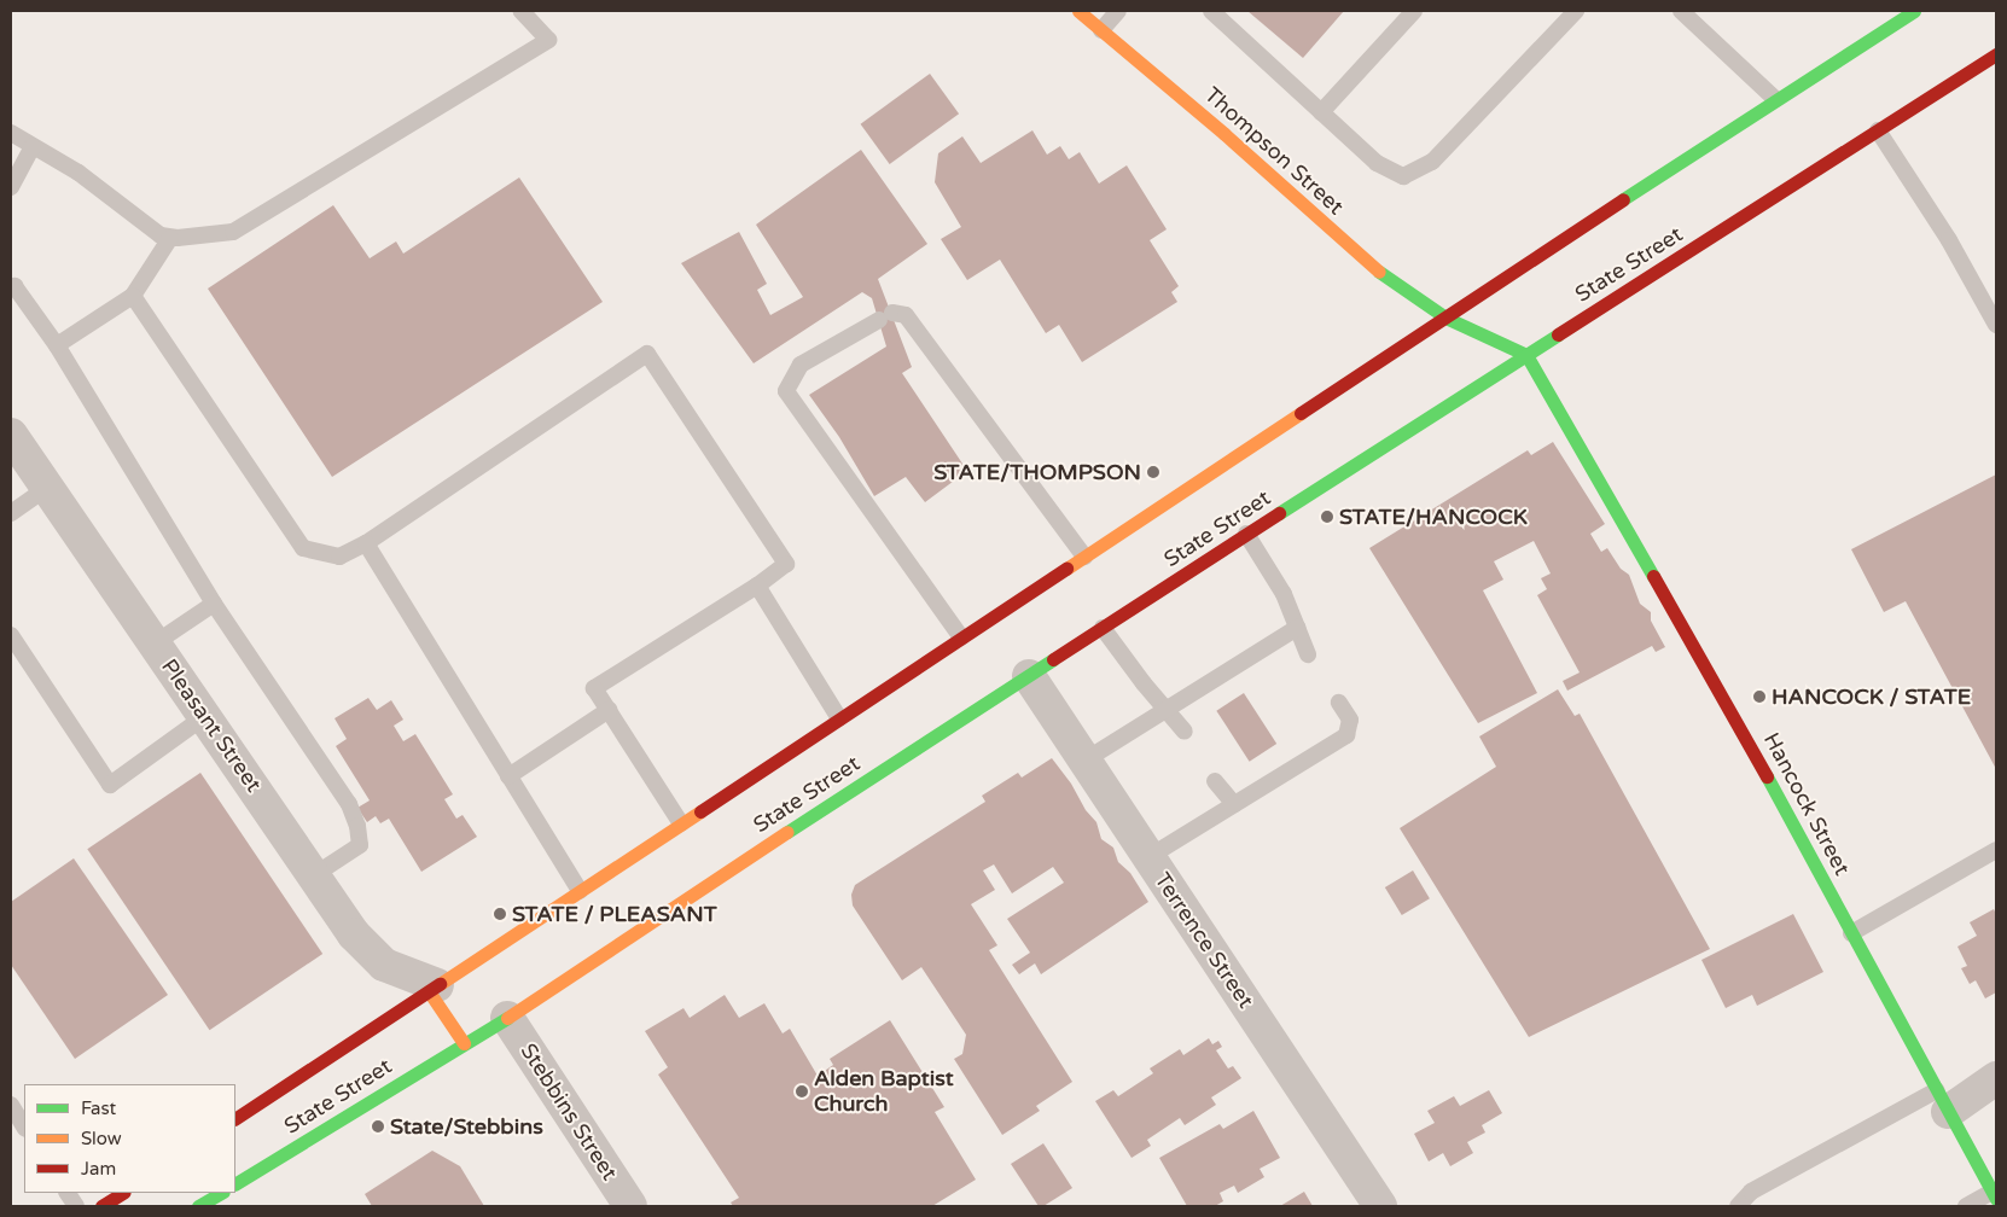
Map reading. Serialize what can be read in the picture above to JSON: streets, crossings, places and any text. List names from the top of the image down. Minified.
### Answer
{"streets":{"main road":["Thompson Street","State Street","Hancock Street"],"street":["Pleasant Street","Terrence Street","Stebbins Street"]},"crossings":[["Thompson Street","State Street"],["State Street","Pleasant Street"],["State Street","Hancock Street"],["State Street","Terrence Street"],["State Street","Stebbins Street"]],"places":["STATE/THOMPSON","STATE/HANCOCK","HANCOCK / STATE","STATE / PLEASANT","Alden Baptist Church","State/Stebbins"],"legend":["Fast","Slow","Jam"]}
